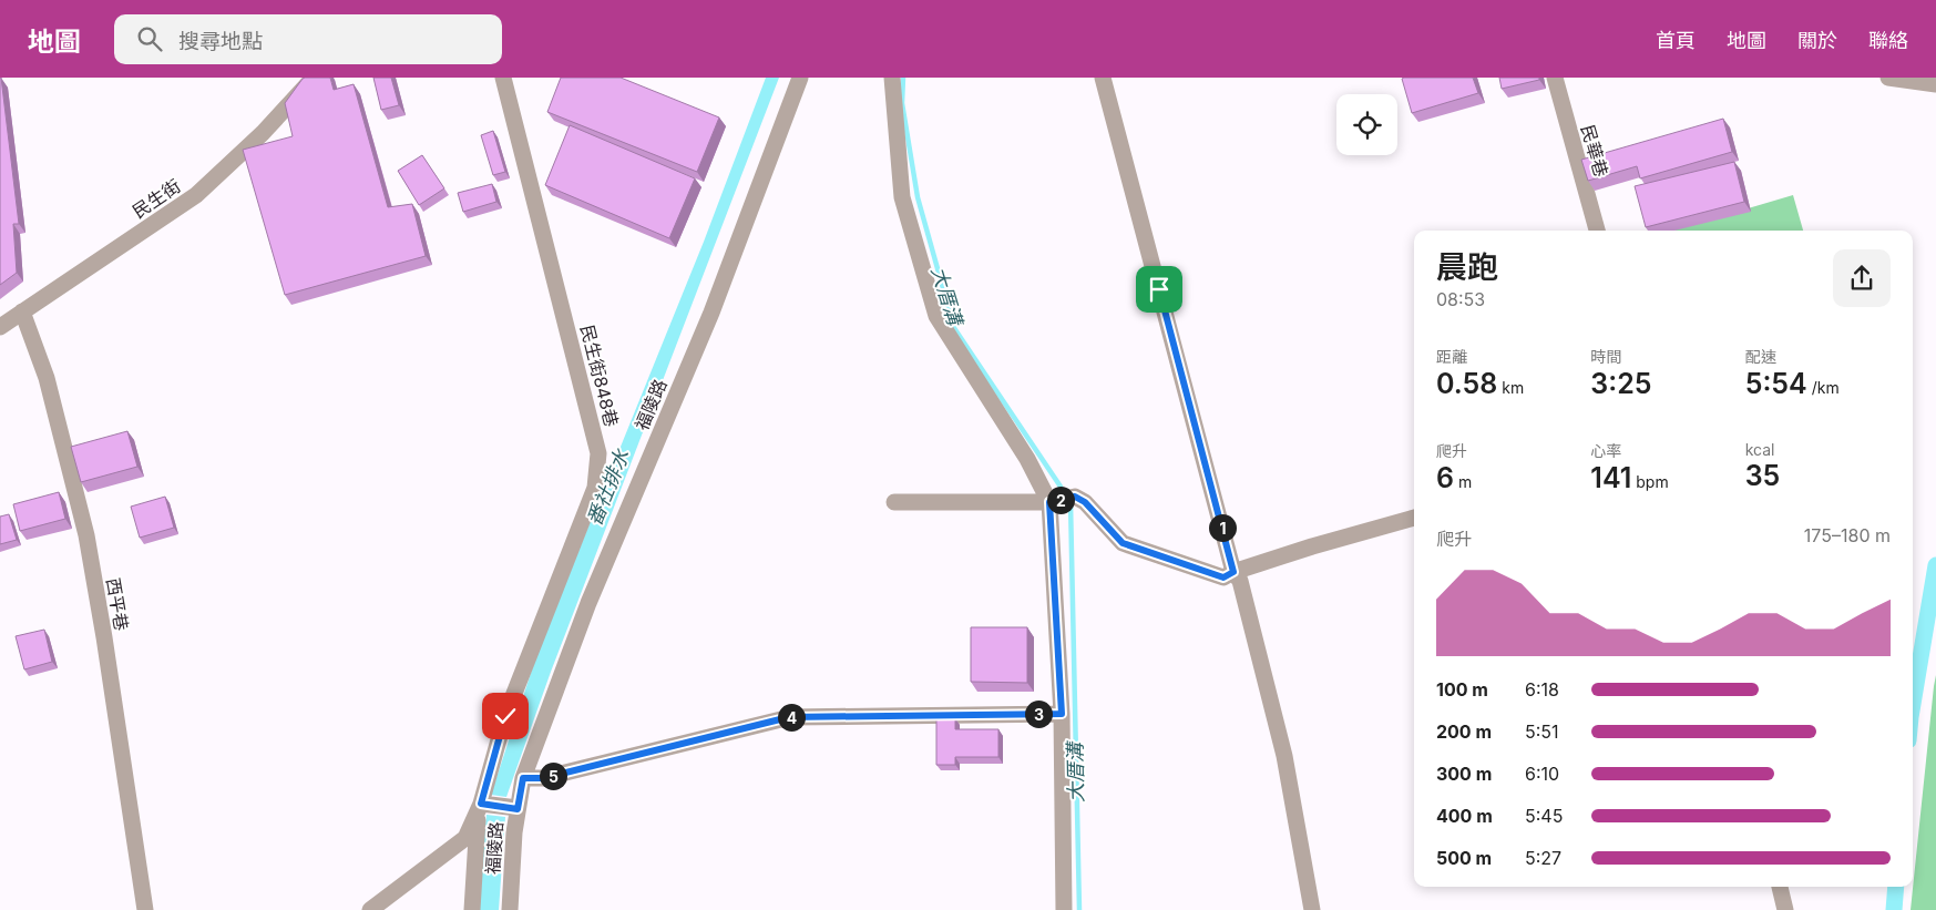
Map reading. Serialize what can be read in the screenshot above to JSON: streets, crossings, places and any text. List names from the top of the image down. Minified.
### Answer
{"streets":{"street":["民華巷","民生街","民生街848巷","福陵路","西平巷"]},"crossings":[["民生街","西平巷"]],"water":["大厝溝","番社排水"],"page":{"header":"地圖","search":"搜尋地點","nav":["首頁","地圖","關於","聯絡"],"heading":["晨跑","08:53"],"stats":[["距離","0.58 km"],["時間","3:25"],["配速","5:54 /km"],["爬升","6 m"],["心率","141 bpm"],["kcal","35"]],"pins":["2","1","3","4","5"],"chart":["爬升","175–180 m"],"list":[{"name":"100 m","note":"6:18"},{"name":"200 m","note":"5:51"},{"name":"300 m","note":"6:10"},{"name":"400 m","note":"5:45"},{"name":"500 m","note":"5:27"}]}}
